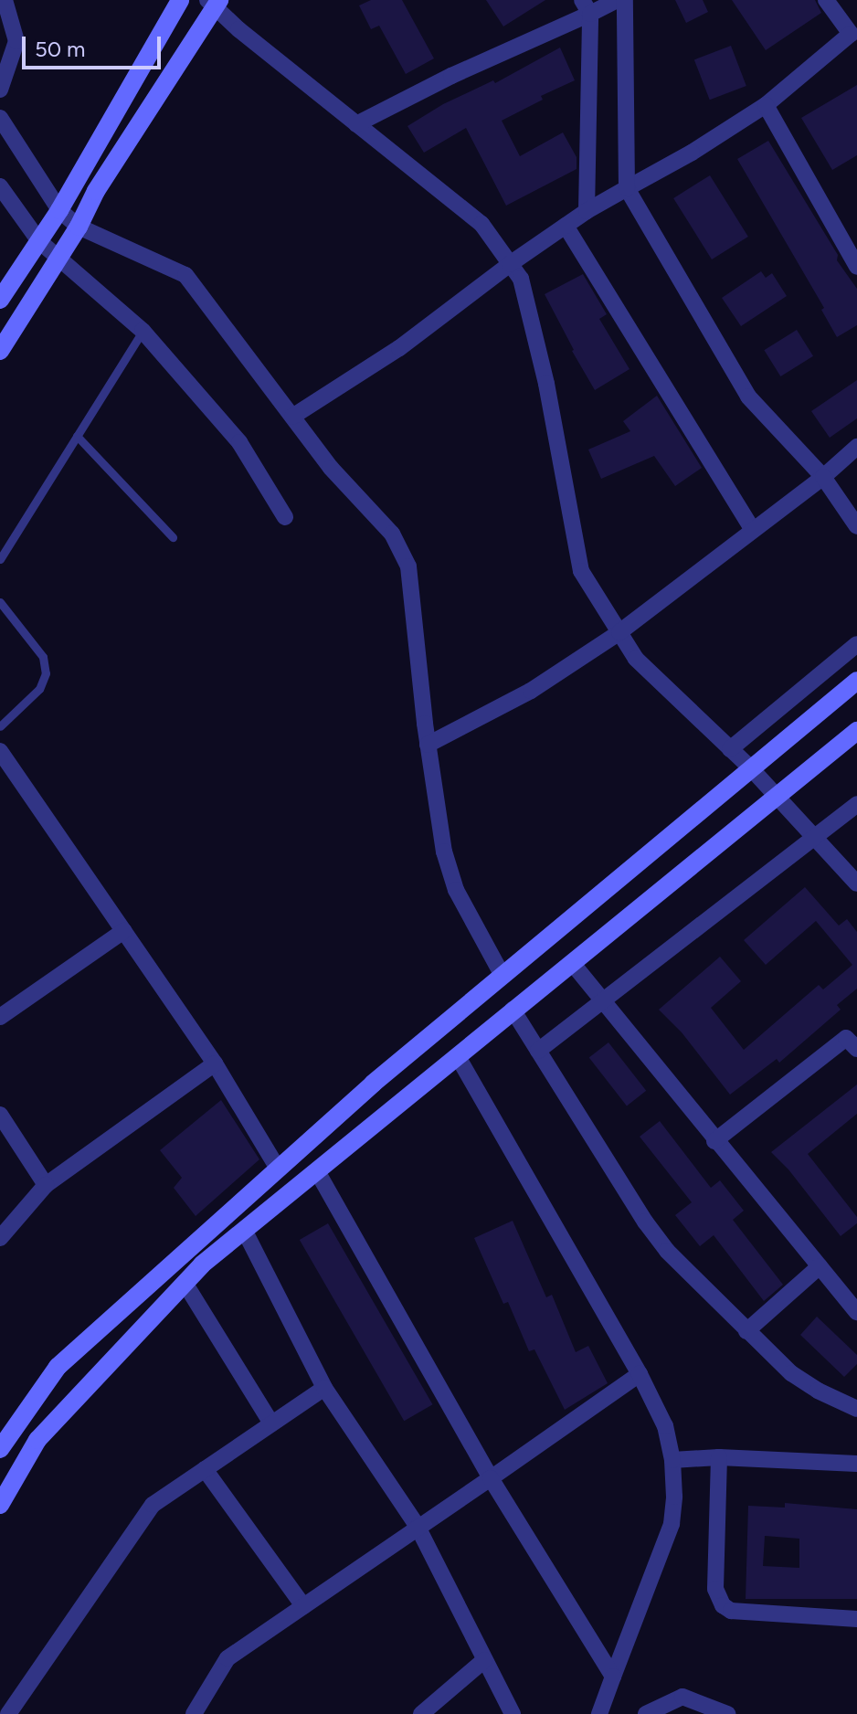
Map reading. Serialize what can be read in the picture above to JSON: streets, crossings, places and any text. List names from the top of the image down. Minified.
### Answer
{"scale_bar":"50 m"}
